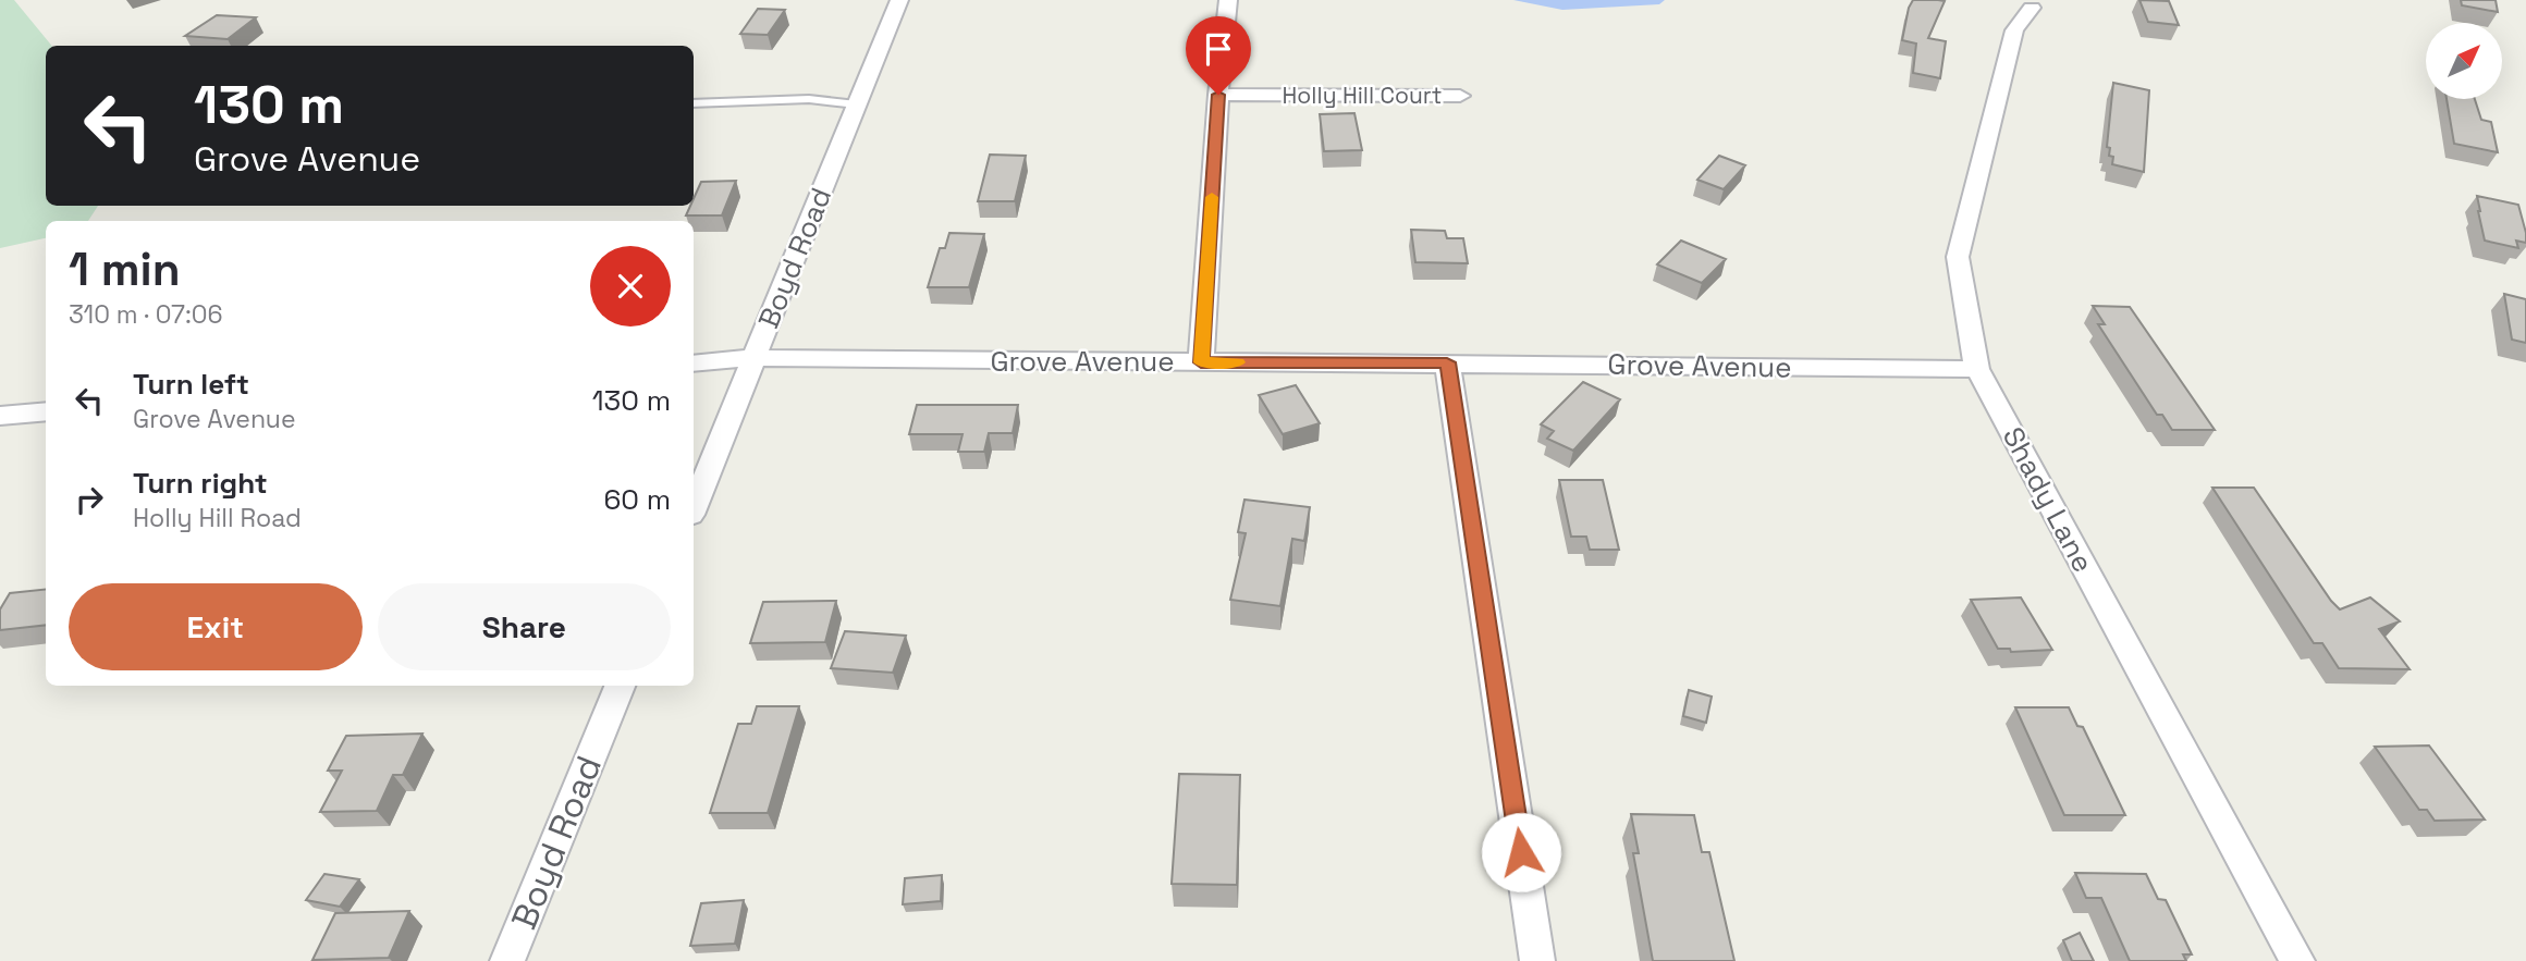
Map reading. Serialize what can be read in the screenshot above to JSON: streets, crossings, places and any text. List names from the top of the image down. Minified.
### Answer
{"streets":{"street":["Holly Hill Court","Boyd Road","Grove Avenue","Shady Lane"]},"crossings":[["Boyd Road","Grove Avenue"],["Grove Avenue","Shady Lane"]],"north":"top right","page":{"turn":["130 m","Grove Avenue"],"heading":["1 min","310 m · 07:06"],"list":[{"name":"Turn left","note":"Grove Avenue","value":"130 m"},{"name":"Turn right","note":"Holly Hill Road","value":"60 m"}],"buttons":["Exit","Share"]}}
